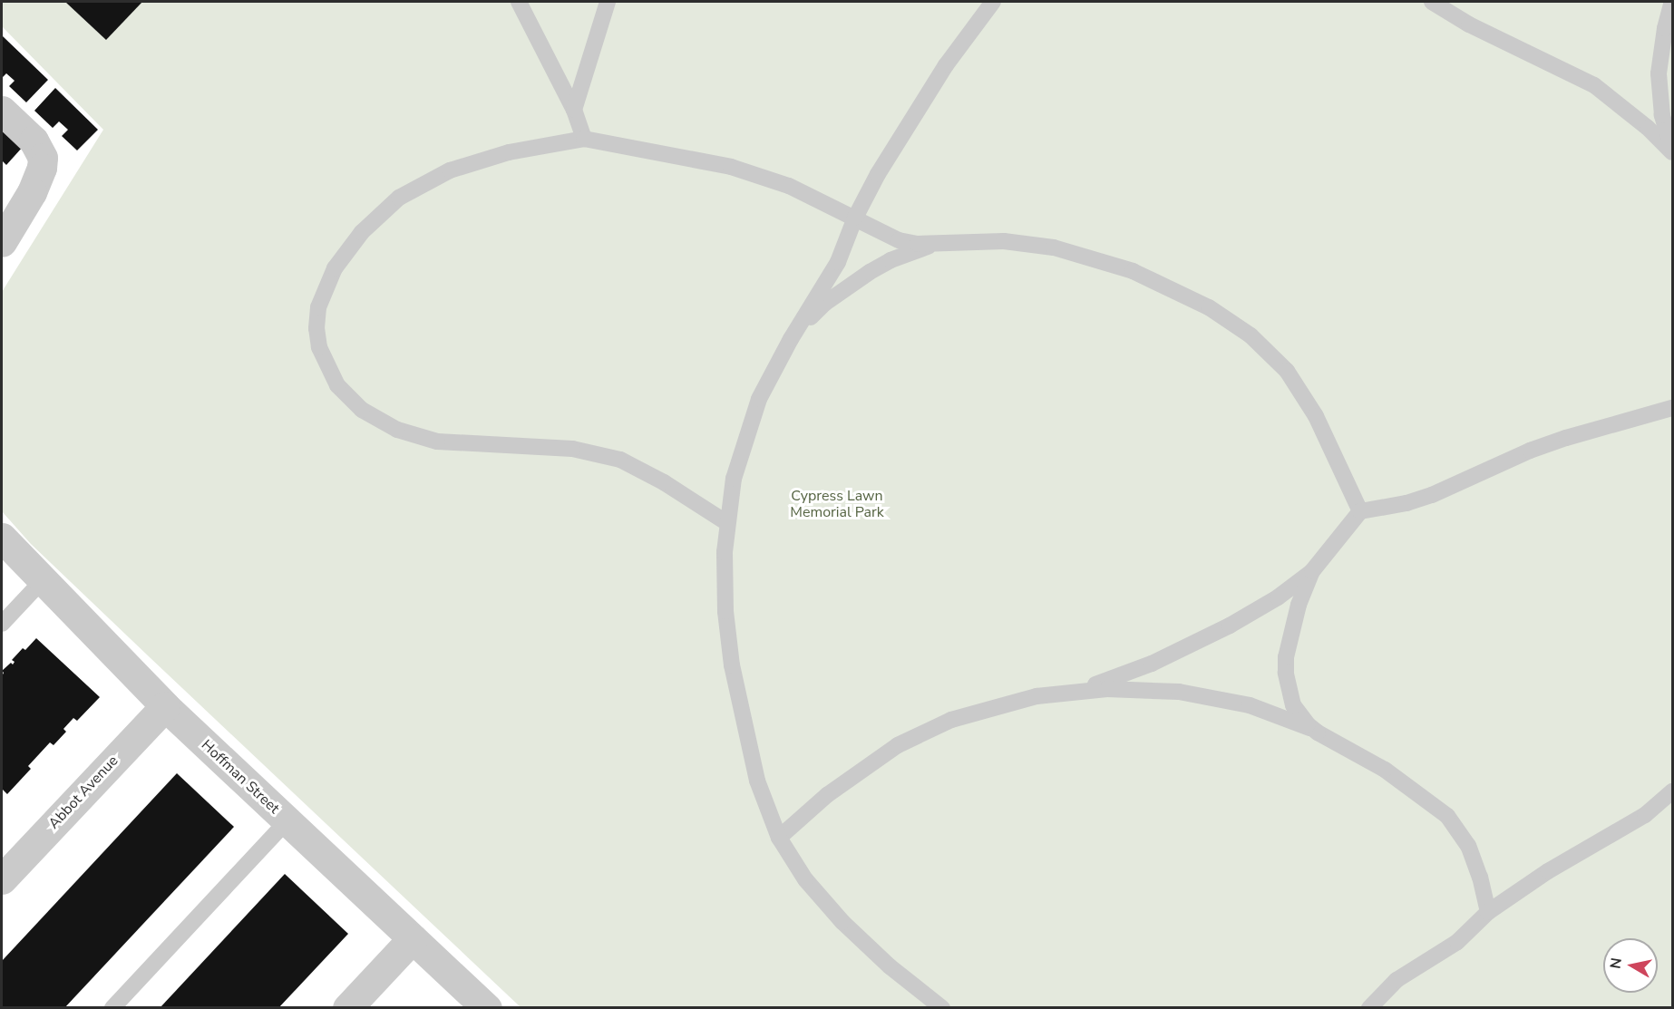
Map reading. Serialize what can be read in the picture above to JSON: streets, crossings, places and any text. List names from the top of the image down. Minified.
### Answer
{"streets":{"street":["Hoffman Street","Abbot Avenue"]},"crossings":[["Hoffman Street","Abbot Avenue"]],"parks":["Cypress Lawn Memorial Park"],"north":"left"}
